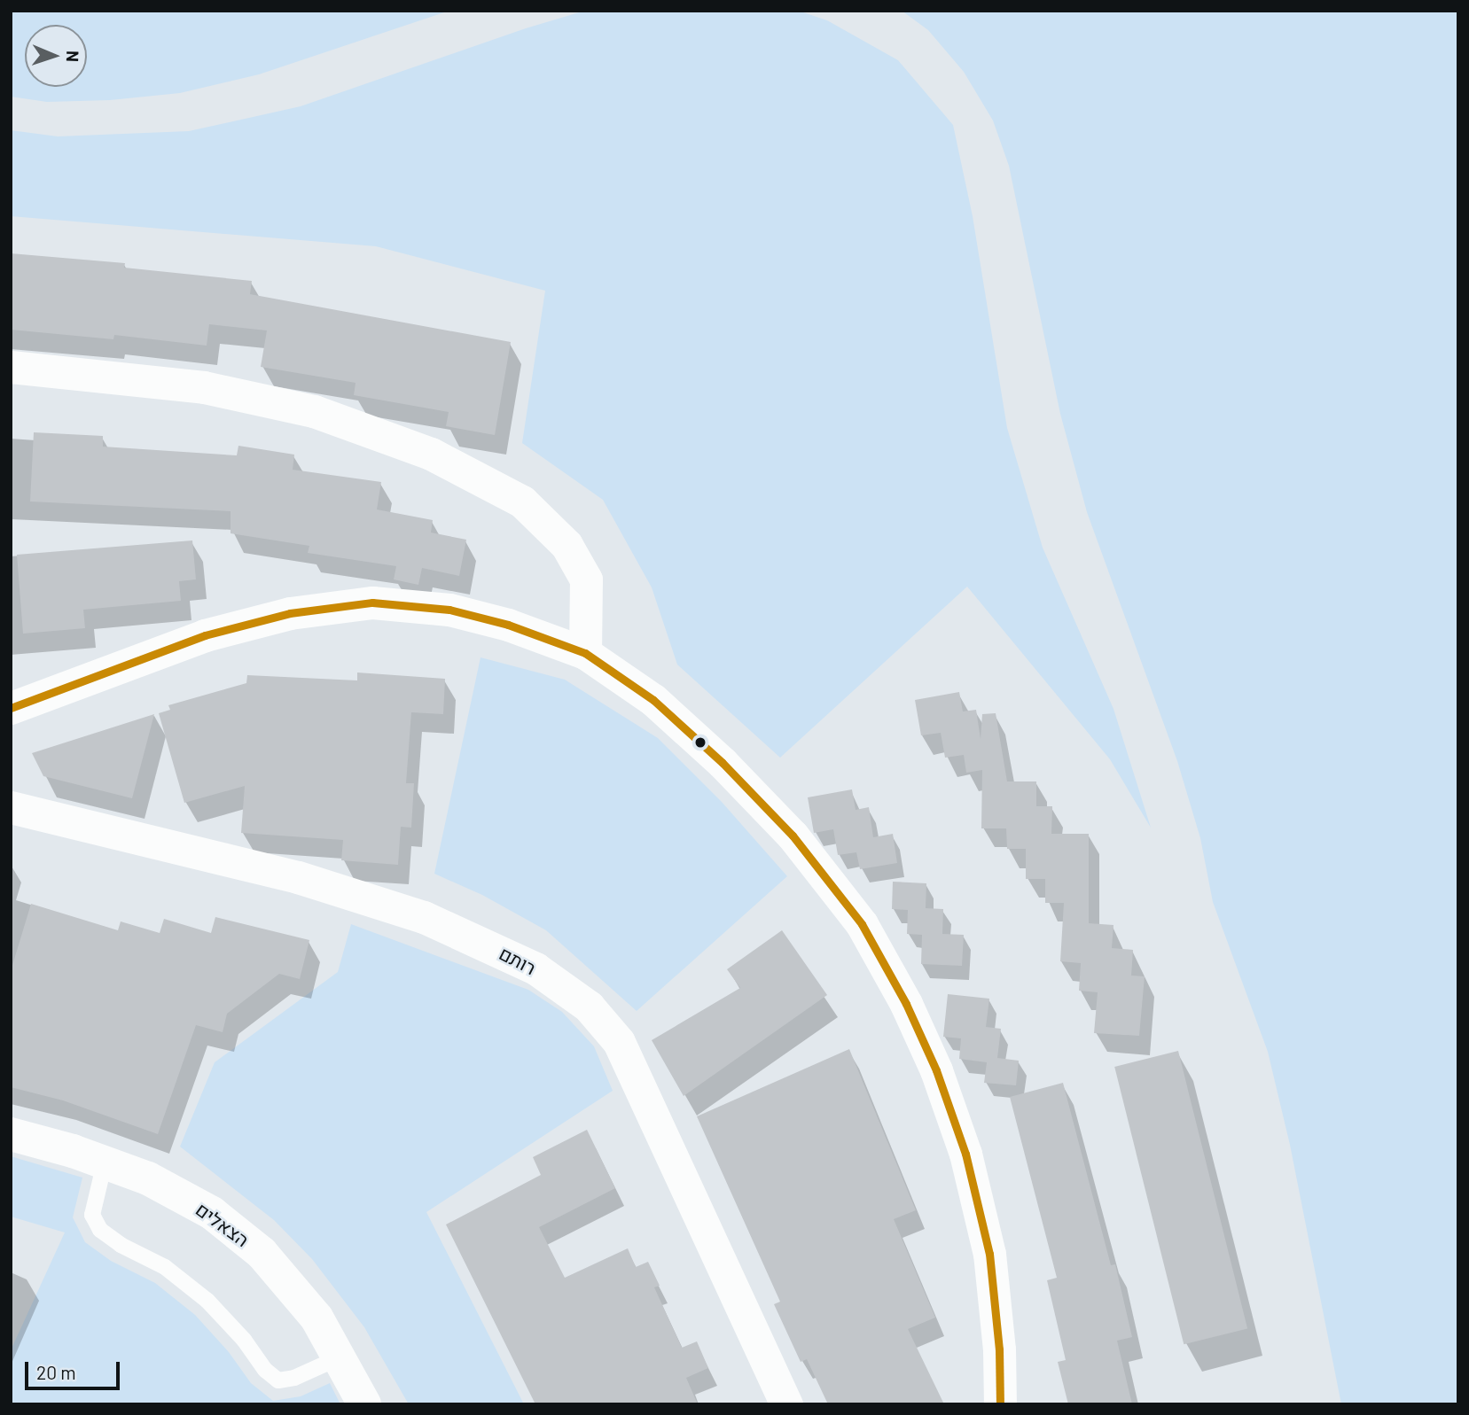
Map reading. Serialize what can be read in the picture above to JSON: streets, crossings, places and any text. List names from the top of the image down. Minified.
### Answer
{"streets":{"street":["רותם","הצאלים"]},"scale_bar":"20 m","north":"right"}
